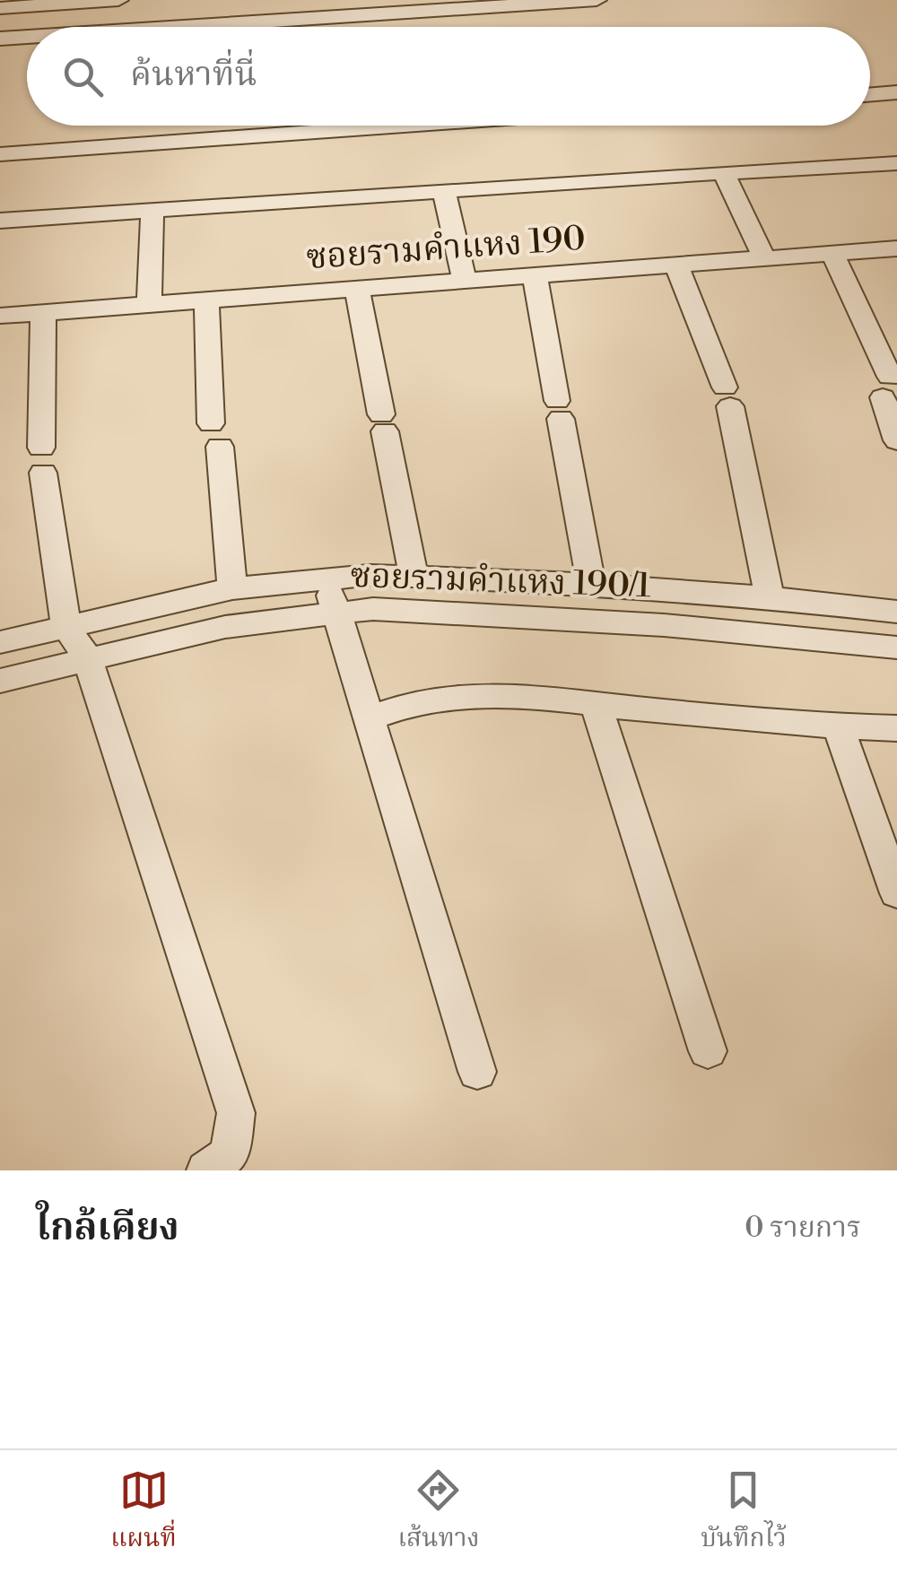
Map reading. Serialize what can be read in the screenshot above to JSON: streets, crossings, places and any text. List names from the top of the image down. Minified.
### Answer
{"streets":{"street":["ซอยรามคำแหง 190","ซอยรามคำแหง 190/1"]},"page":{"search":"ค้นหาที่นี่","heading":["ใกล้เคียง","0 รายการ"],"nav":["แผนที่","เส้นทาง","บันทึกไว้"]}}
